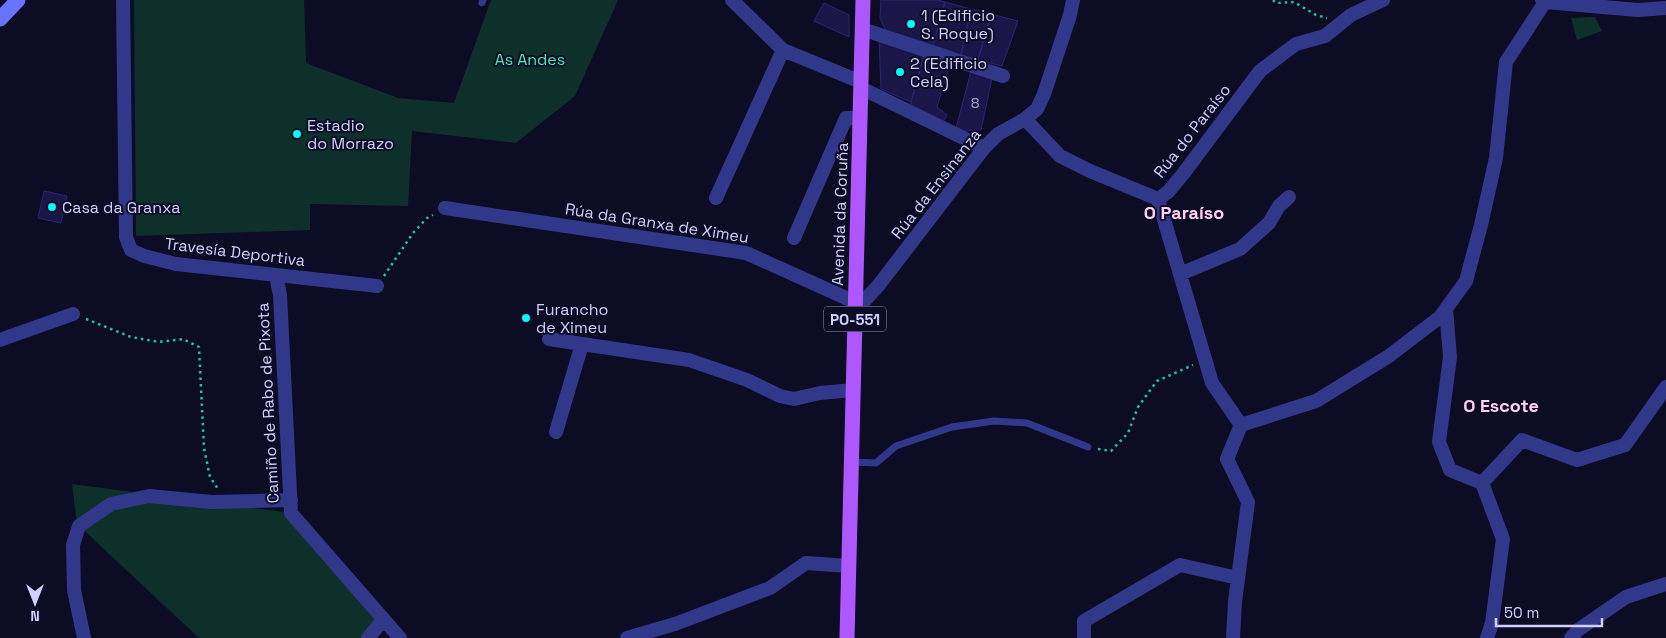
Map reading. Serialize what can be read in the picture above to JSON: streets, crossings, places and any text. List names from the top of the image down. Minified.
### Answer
{"streets":{"main road":["Avenida da Coruña","PO-551"],"street":["Rúa do Paraíso","Rúa da Ensinanza","Rúa da Granxa de Ximeu","Travesía Deportiva","Camiño de Rabo de Pixota"]},"crossings":[["Rúa do Paraíso","Rúa da Ensinanza"],["Rúa da Ensinanza","Avenida da Coruña"],["Rúa da Ensinanza","Rúa da Granxa de Ximeu"],["Avenida da Coruña","Rúa da Granxa de Ximeu"],["Travesía Deportiva","Camiño de Rabo de Pixota"]],"districts":["O Paraíso","O Escote"],"parks":["As Andes"],"places":["1 (Edificio S. Roque)","2 (Edificio Cela)","Estadio do Morrazo","Casa da Granxa","Furancho de Ximeu"],"house_numbers":["8"],"scale_bar":"50 m","north":"bottom"}
